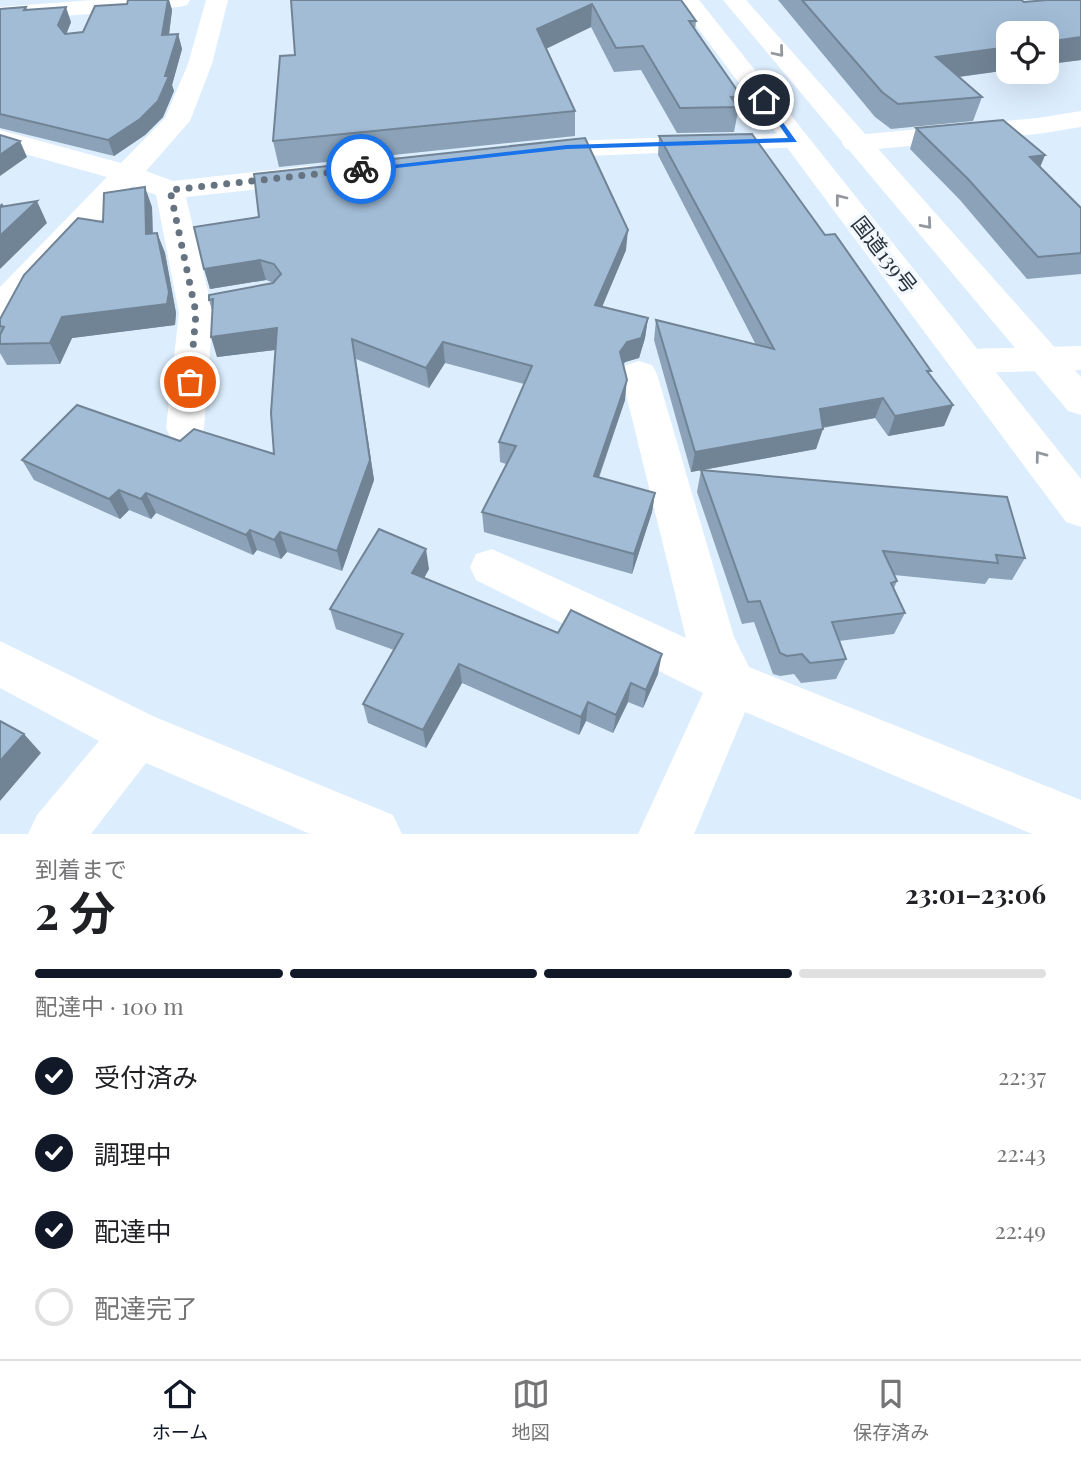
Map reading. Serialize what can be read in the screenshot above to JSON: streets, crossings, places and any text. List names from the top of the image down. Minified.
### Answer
{"streets":{"main road":["国道139号"]},"page":{"heading":["2 分","到着まで","23:01–23:06"],"bar":"配達中 · 100 m","list":[["受付済み","22:37"],["調理中","22:43"],["配達中","22:49"],"配達完了"],"tabs":["ホーム","地図","保存済み"]}}
